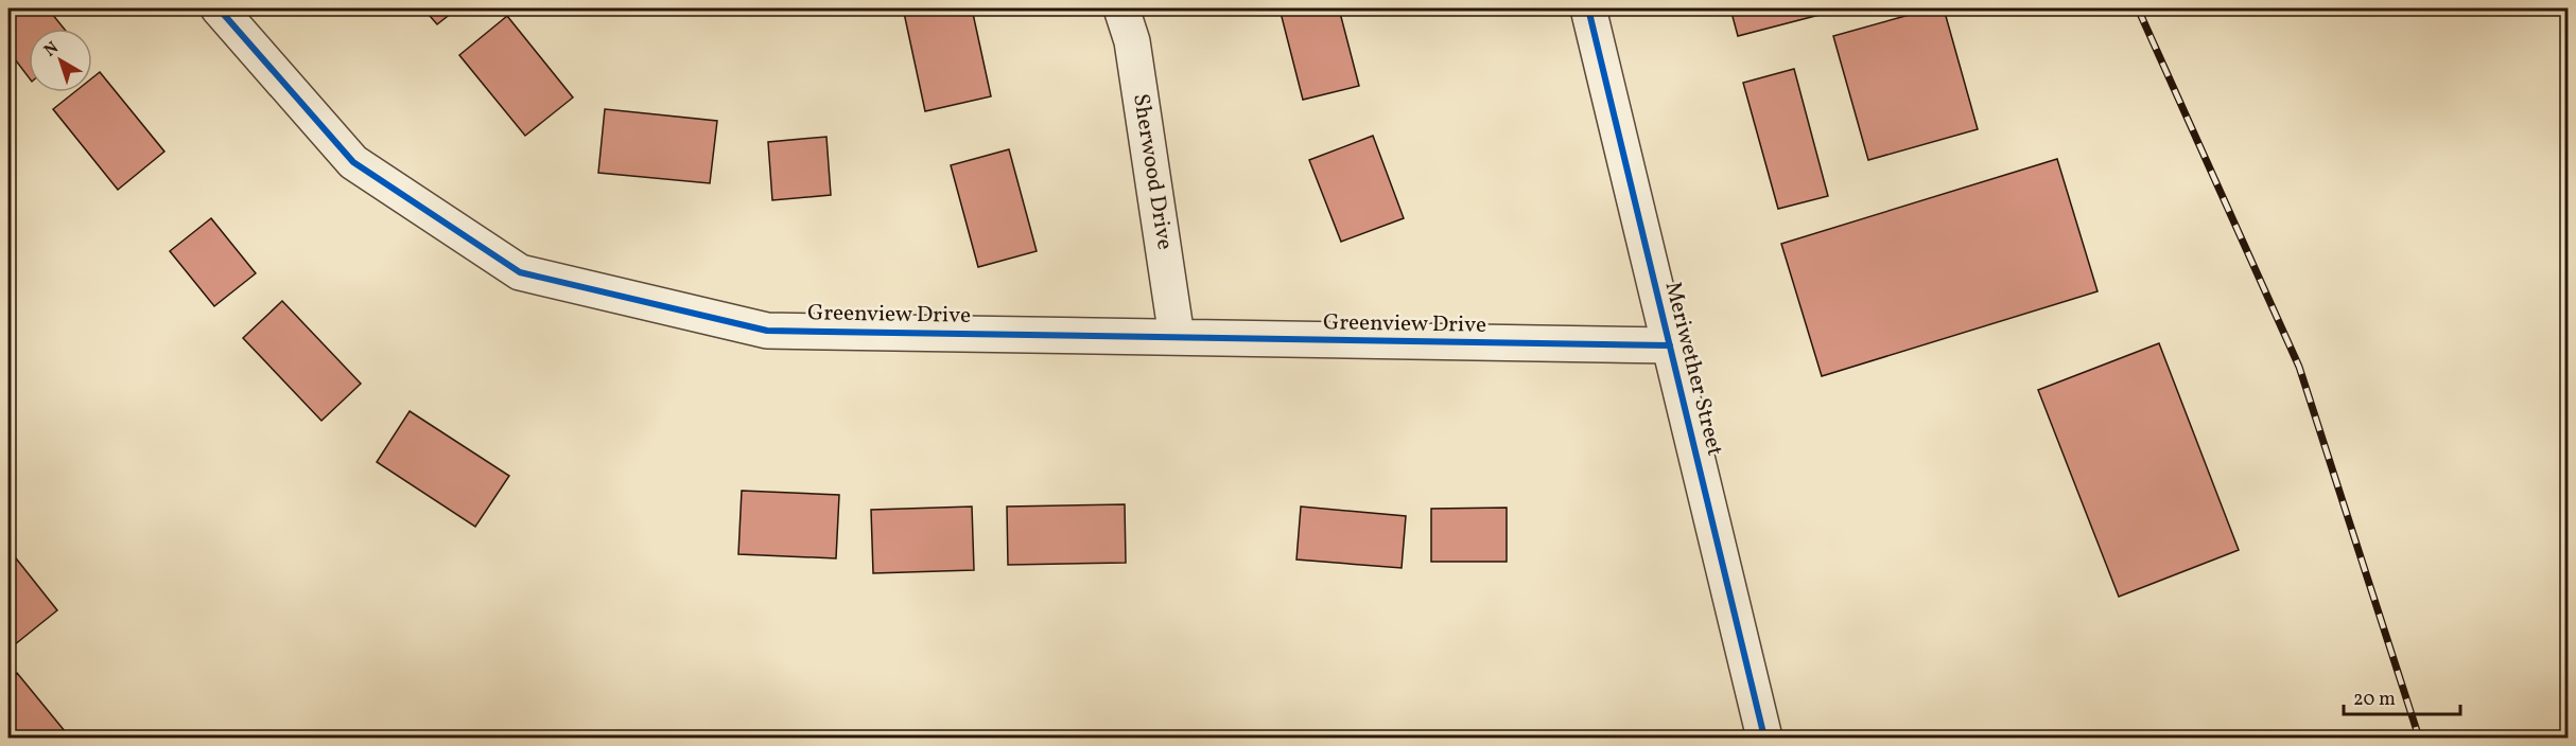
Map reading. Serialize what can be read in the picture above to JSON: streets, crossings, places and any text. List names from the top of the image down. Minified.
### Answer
{"streets":{"street":["Sherwood Drive","Greenview Drive","Meriwether Street"]},"crossings":[["Sherwood Drive","Greenview Drive"],["Greenview Drive","Meriwether Street"]],"scale_bar":"20 m","north":"top left"}
